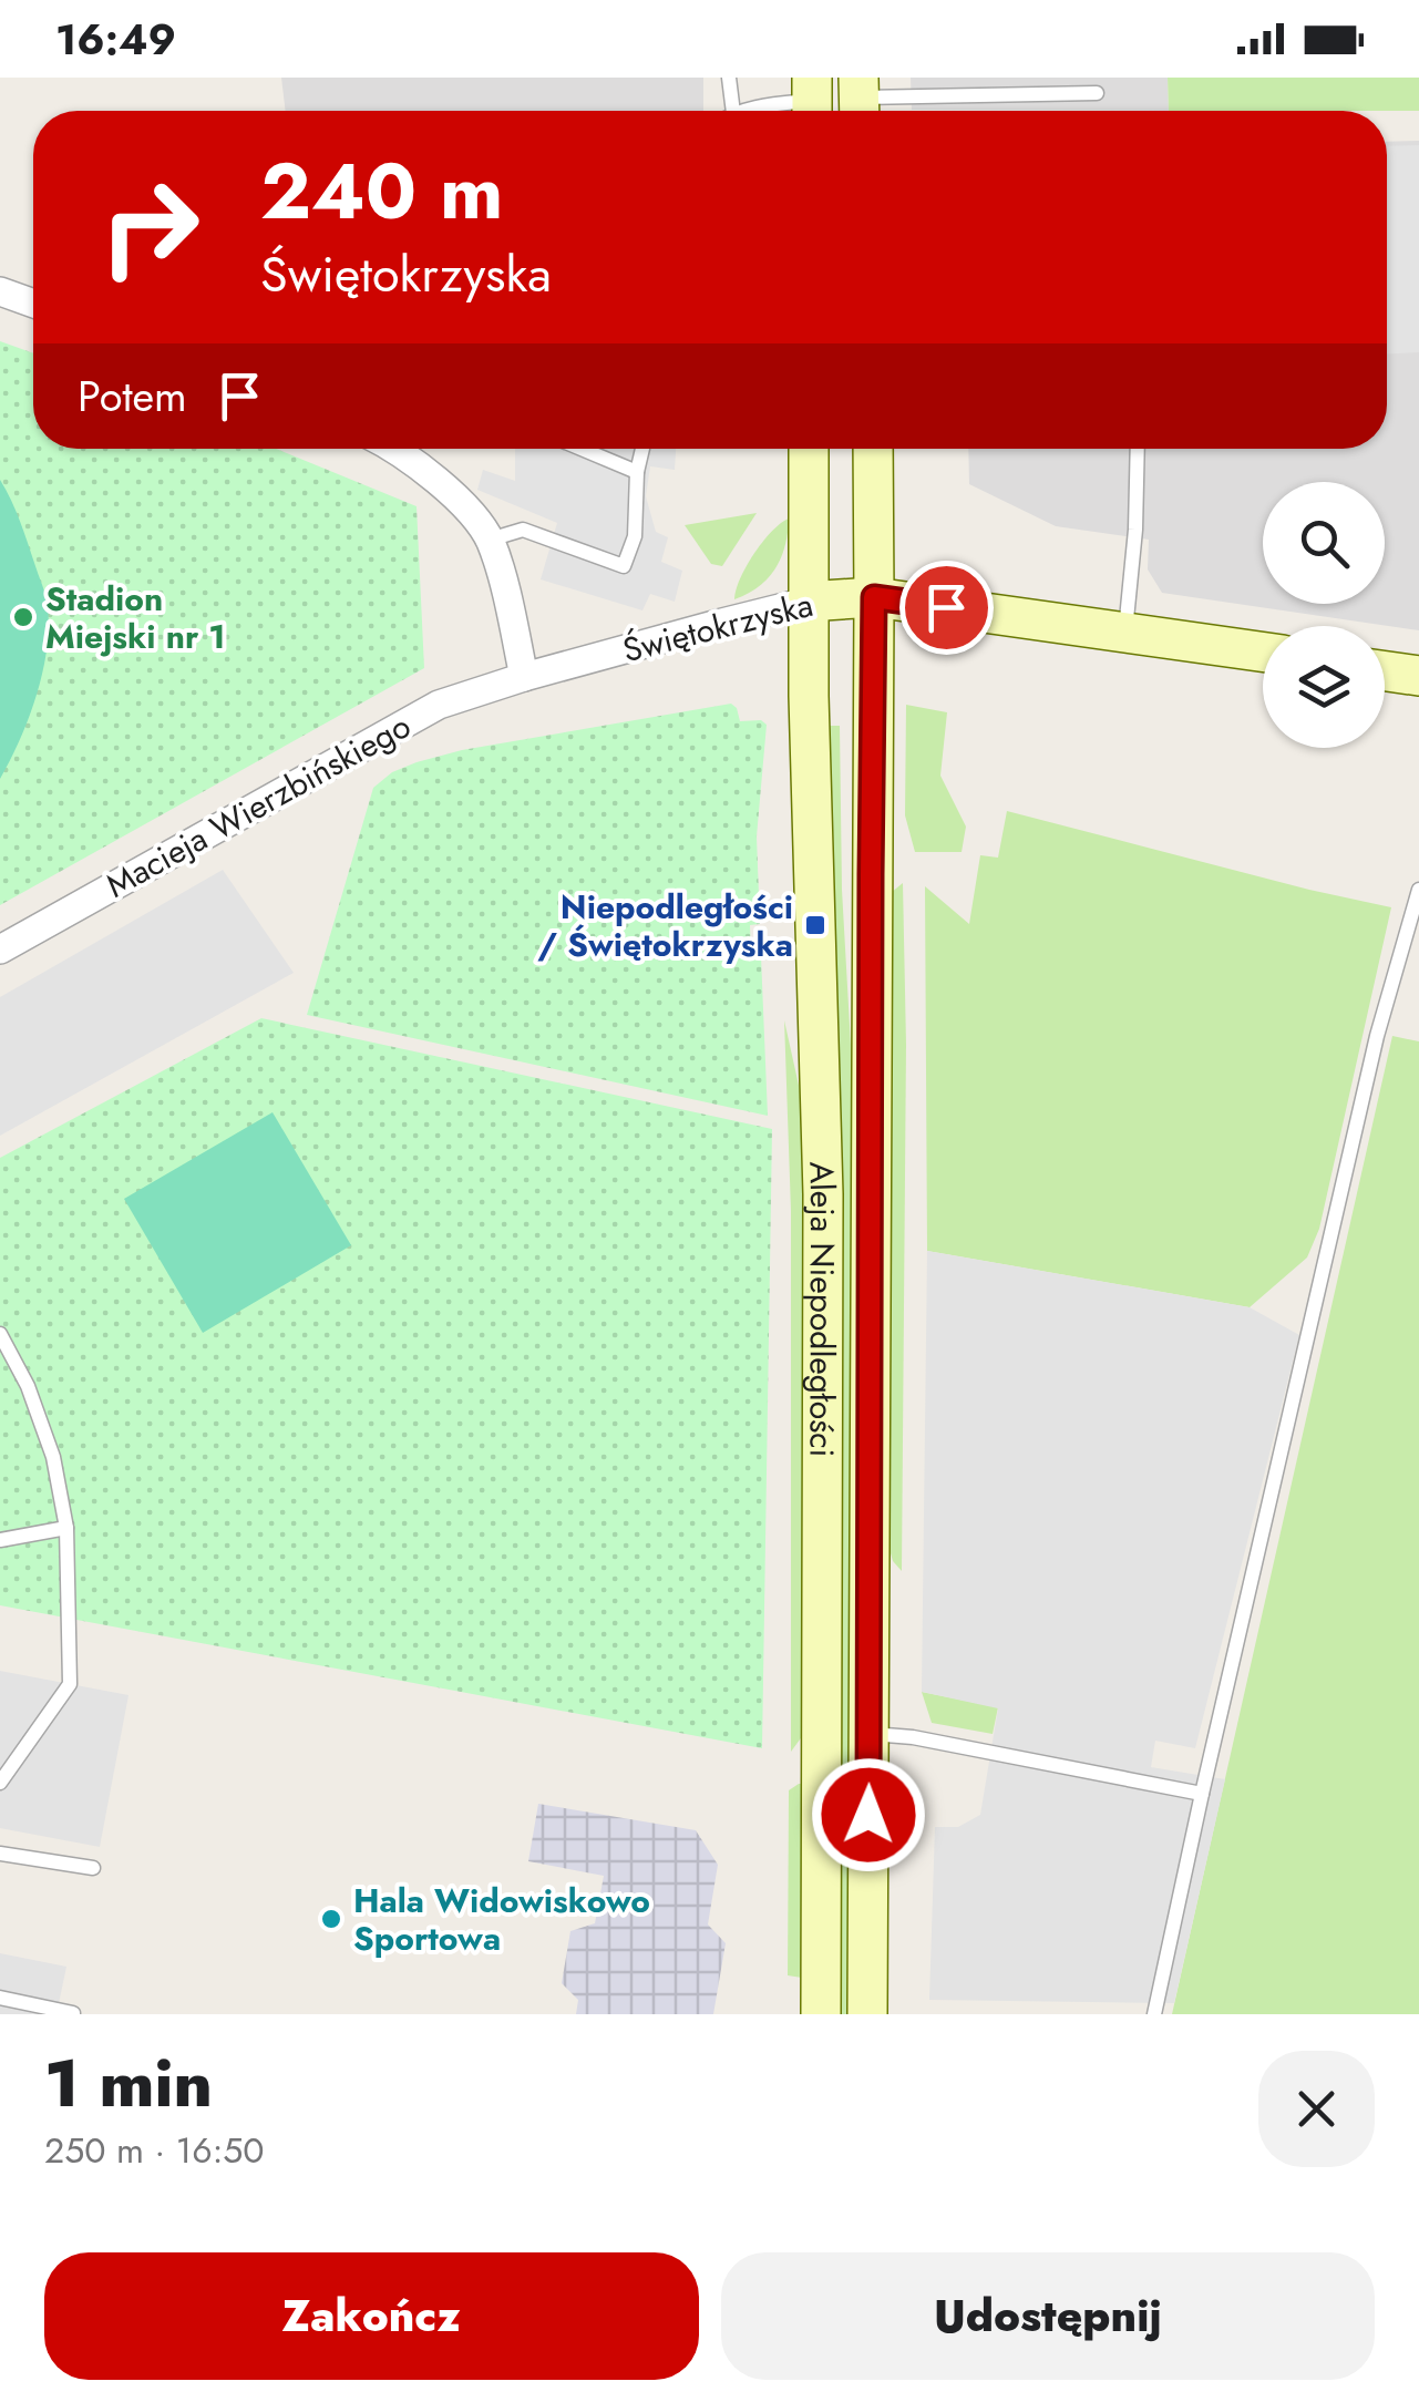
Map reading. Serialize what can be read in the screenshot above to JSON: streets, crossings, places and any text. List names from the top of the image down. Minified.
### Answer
{"streets":{"street":["Świętokrzyska","Macieja Wierzbińskiego","Aleja Niepodległości"]},"crossings":[["Świętokrzyska","Macieja Wierzbińskiego"],["Świętokrzyska","Aleja Niepodległości"]],"places":{"other":["Stadion Miejski nr 1","Hala Widowiskowo Sportowa"],"transit":["Niepodległości / Świętokrzyska"]},"page":{"status":"16:49","turn":["240 m","Świętokrzyska"],"then":"Potem","heading":["1 min","250 m · 16:50"],"buttons":["Zakończ","Udostępnij"]}}
